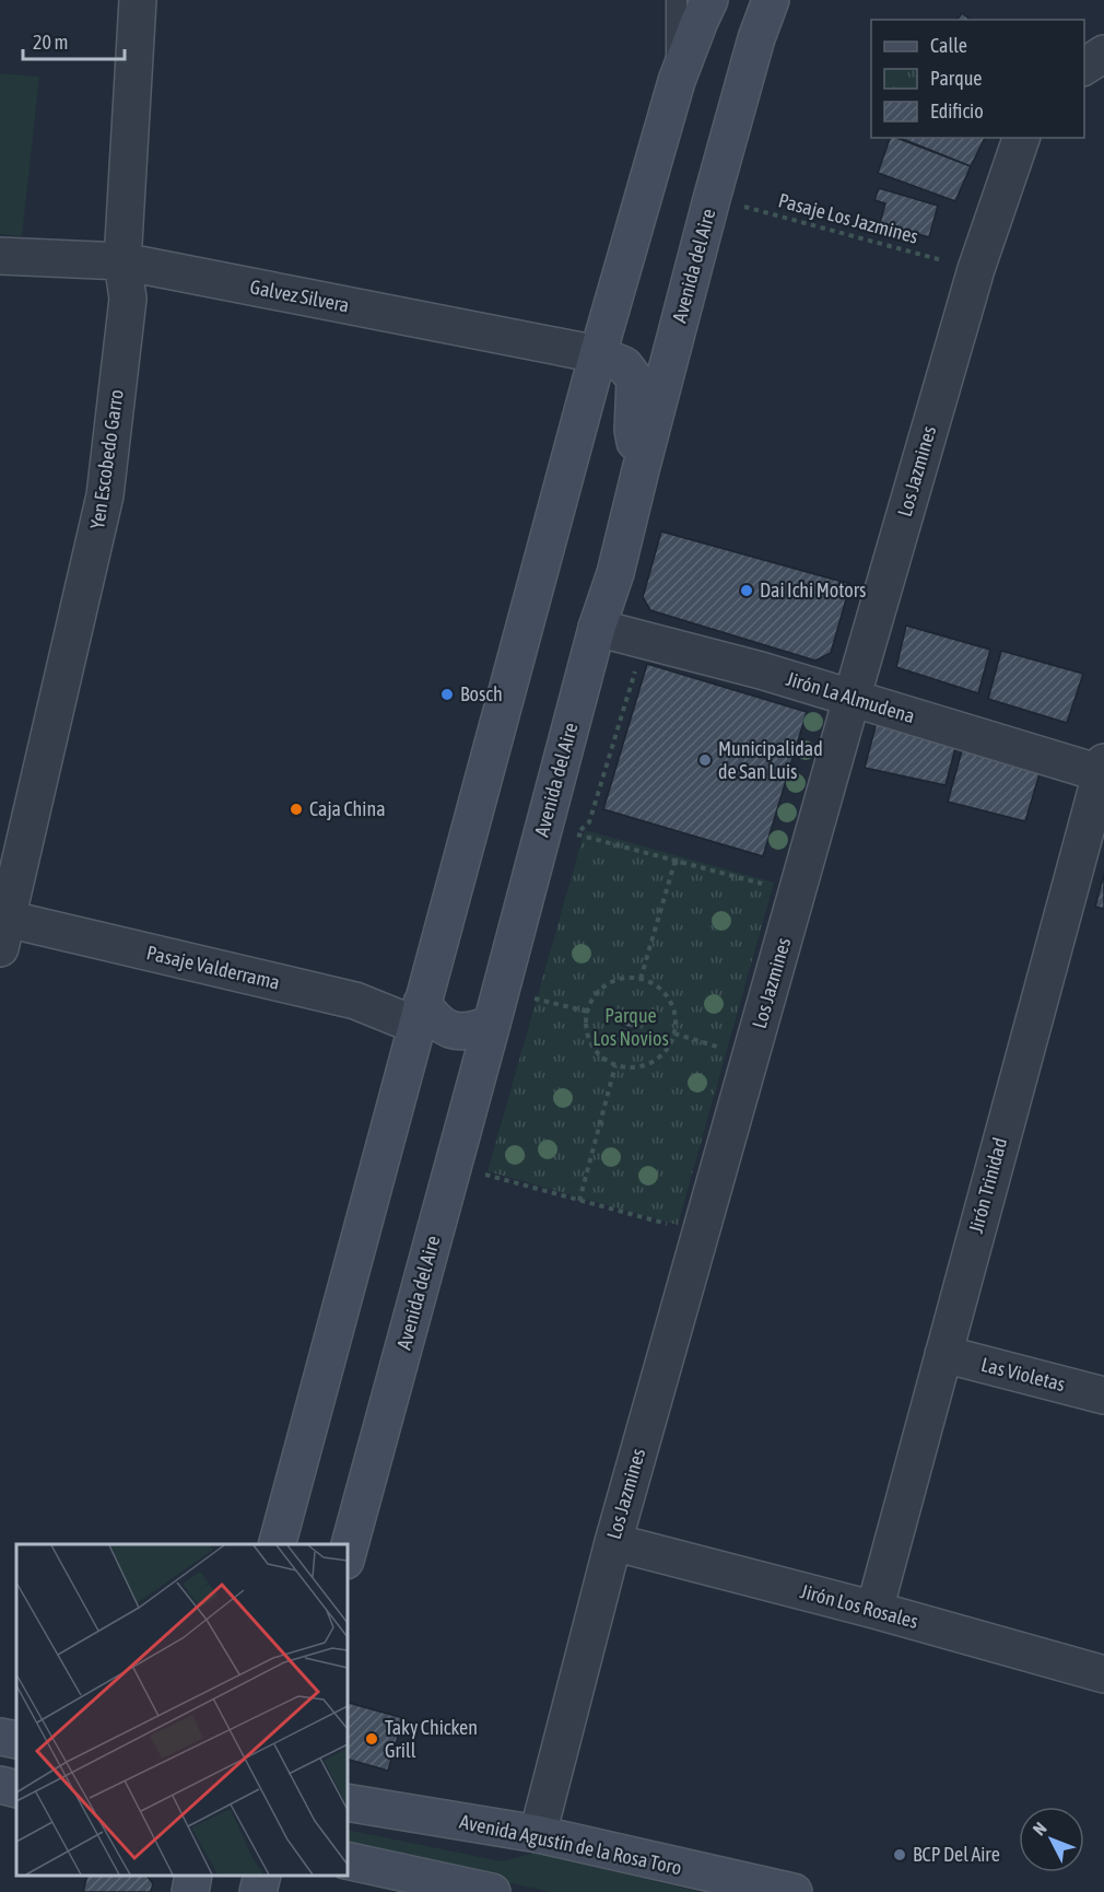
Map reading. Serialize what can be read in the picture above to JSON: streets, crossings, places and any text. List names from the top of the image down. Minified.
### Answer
{"streets":{"main road":["Avenida del Aire","Avenida Agustín de la Rosa Toro"],"street":["Galvez Silvera","Yen Escobedo Garro","Los Jazmines","Jirón La Almudena","Pasaje Valderrama","Jirón Trinidad","Las Violetas","Jirón Los Rosales"],"path":["Pasaje Los Jazmines"]},"crossings":[["Pasaje Los Jazmines","Avenida del Aire"],["Pasaje Los Jazmines","Los Jazmines"],["Avenida del Aire","Jirón La Almudena"],["Galvez Silvera","Yen Escobedo Garro"],["Yen Escobedo Garro","Pasaje Valderrama"],["Los Jazmines","Jirón La Almudena"],["Los Jazmines","Jirón Los Rosales"],["Los Jazmines","Avenida Agustín de la Rosa Toro"],["Jirón La Almudena","Jirón Trinidad"],["Jirón Trinidad","Las Violetas"],["Jirón Trinidad","Jirón Los Rosales"]],"parks":["Parque Los Novios"],"places":["Dai Ichi Motors","Bosch","Municipalidad de San Luis","Caja China","Taky Chicken Grill","BCP Del Aire"],"legend":["Calle","Parque","Edificio"],"scale_bar":"20 m","north":"top left"}
